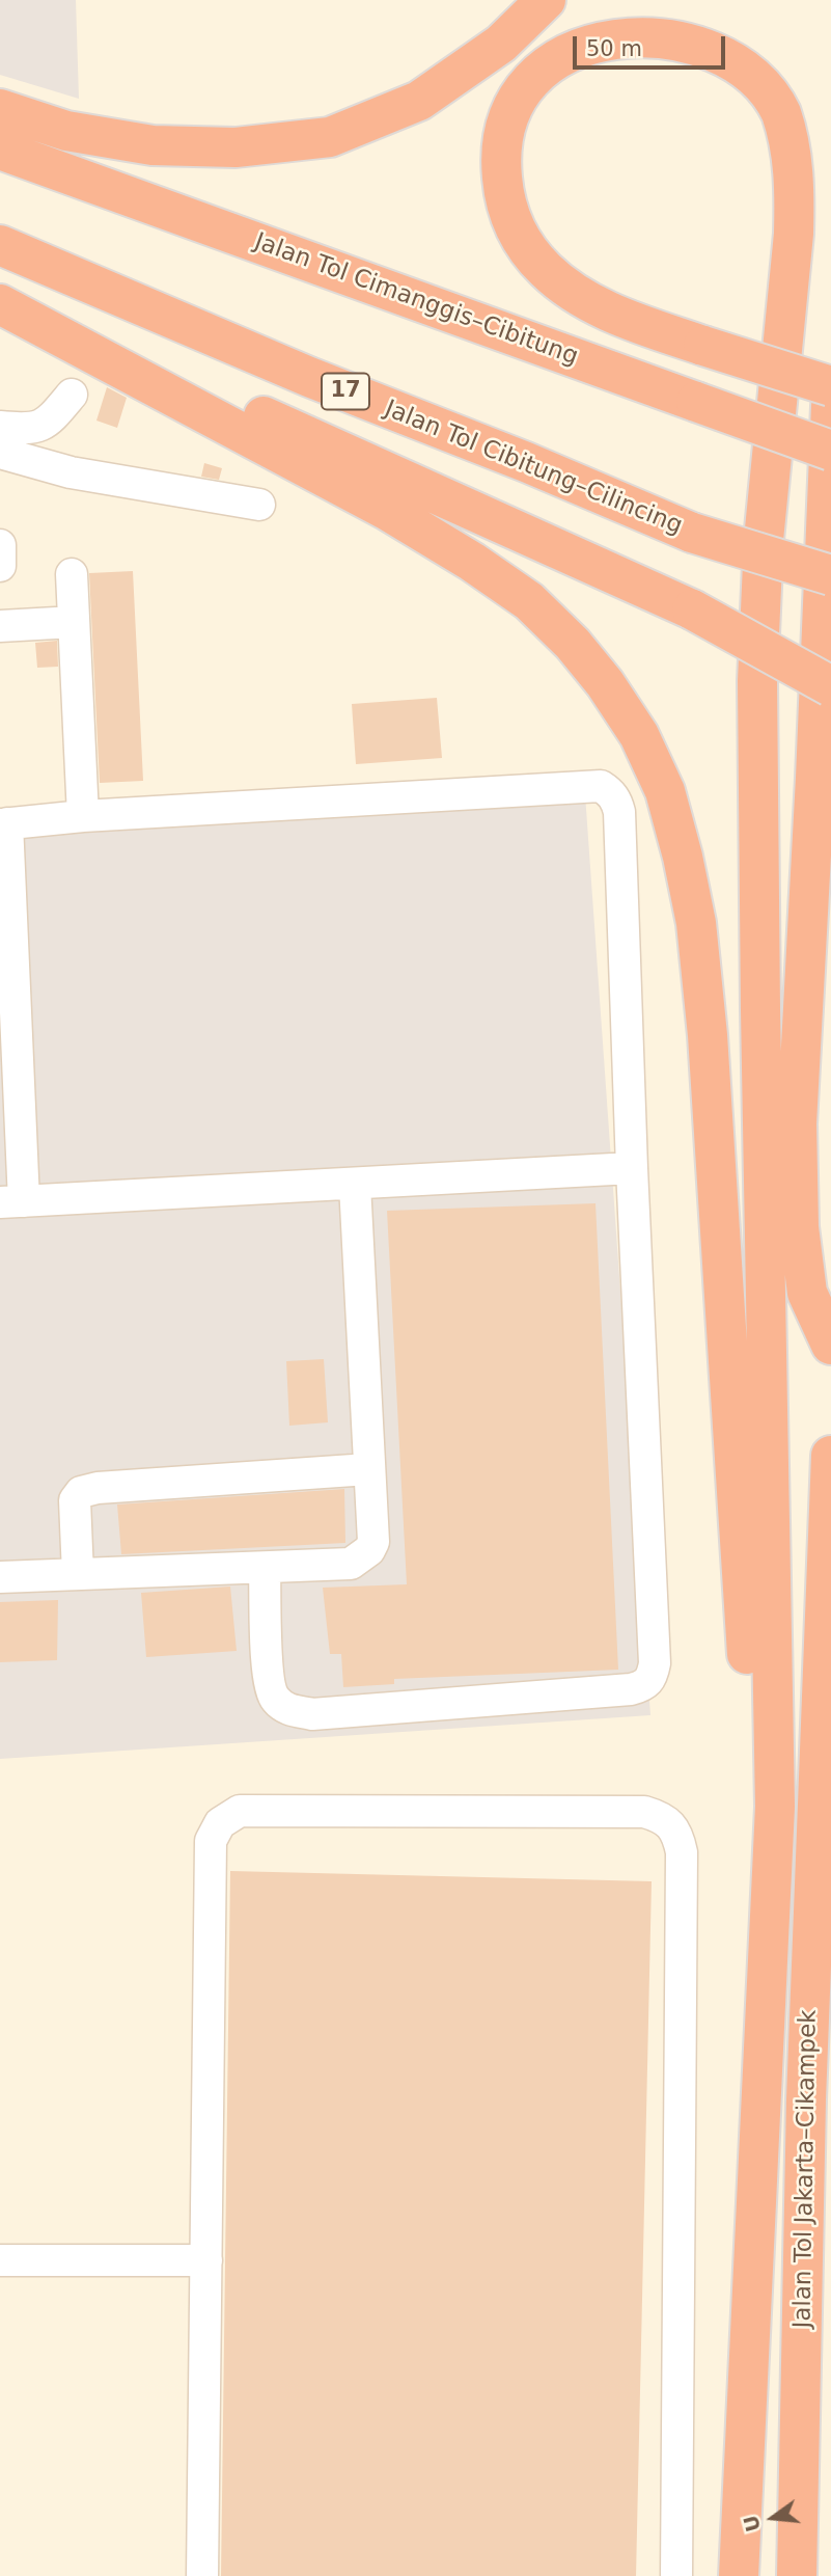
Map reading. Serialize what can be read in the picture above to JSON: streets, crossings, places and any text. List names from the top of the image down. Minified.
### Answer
{"streets":{"highway":["Jalan Tol Cimanggis–Cibitung","17","Jalan Tol Cibitung–Cilincing","Jalan Tol Jakarta–Cikampek"]},"scale_bar":"50 m","north":"left"}
